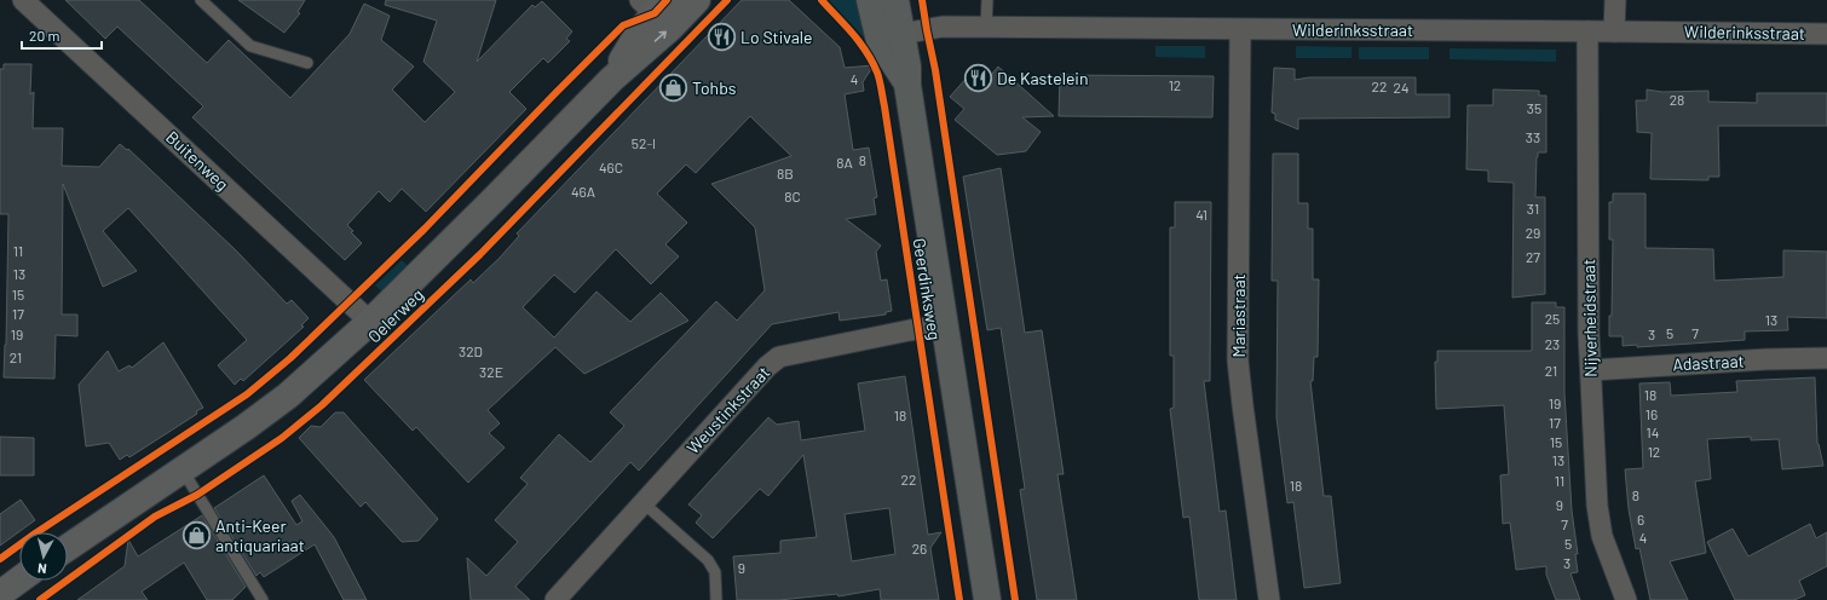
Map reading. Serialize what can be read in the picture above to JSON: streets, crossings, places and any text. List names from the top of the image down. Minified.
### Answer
{"streets":{"main road":["Geerdinksweg","Oelerweg"],"street":["Wilderinksstraat","Buitenweg","Mariastraat","Nijverheidstraat","Adastraat","Weustinkstraat"]},"crossings":[["Wilderinksstraat","Geerdinksweg"],["Wilderinksstraat","Mariastraat"],["Wilderinksstraat","Nijverheidstraat"],["Buitenweg","Oelerweg"],["Geerdinksweg","Weustinkstraat"],["Nijverheidstraat","Adastraat"]],"places":{"restaurant":["Lo Stivale","De Kastelein"],"shop":["Tohbs","Anti-Keer antiquariaat"]},"house_numbers":["4","12","22","24","28","35","33","52-I","8","8A","46C","8B","46A","8C","31","41","29","11","27","13","15","17","25","13","5","7","19","3","23","32D","21","21","32E","18","19","16","18","17","14","15","12","13","22","11","18","8","9","6","7","4","5","26","3","9"],"scale_bar":"20 m","north":"bottom"}
